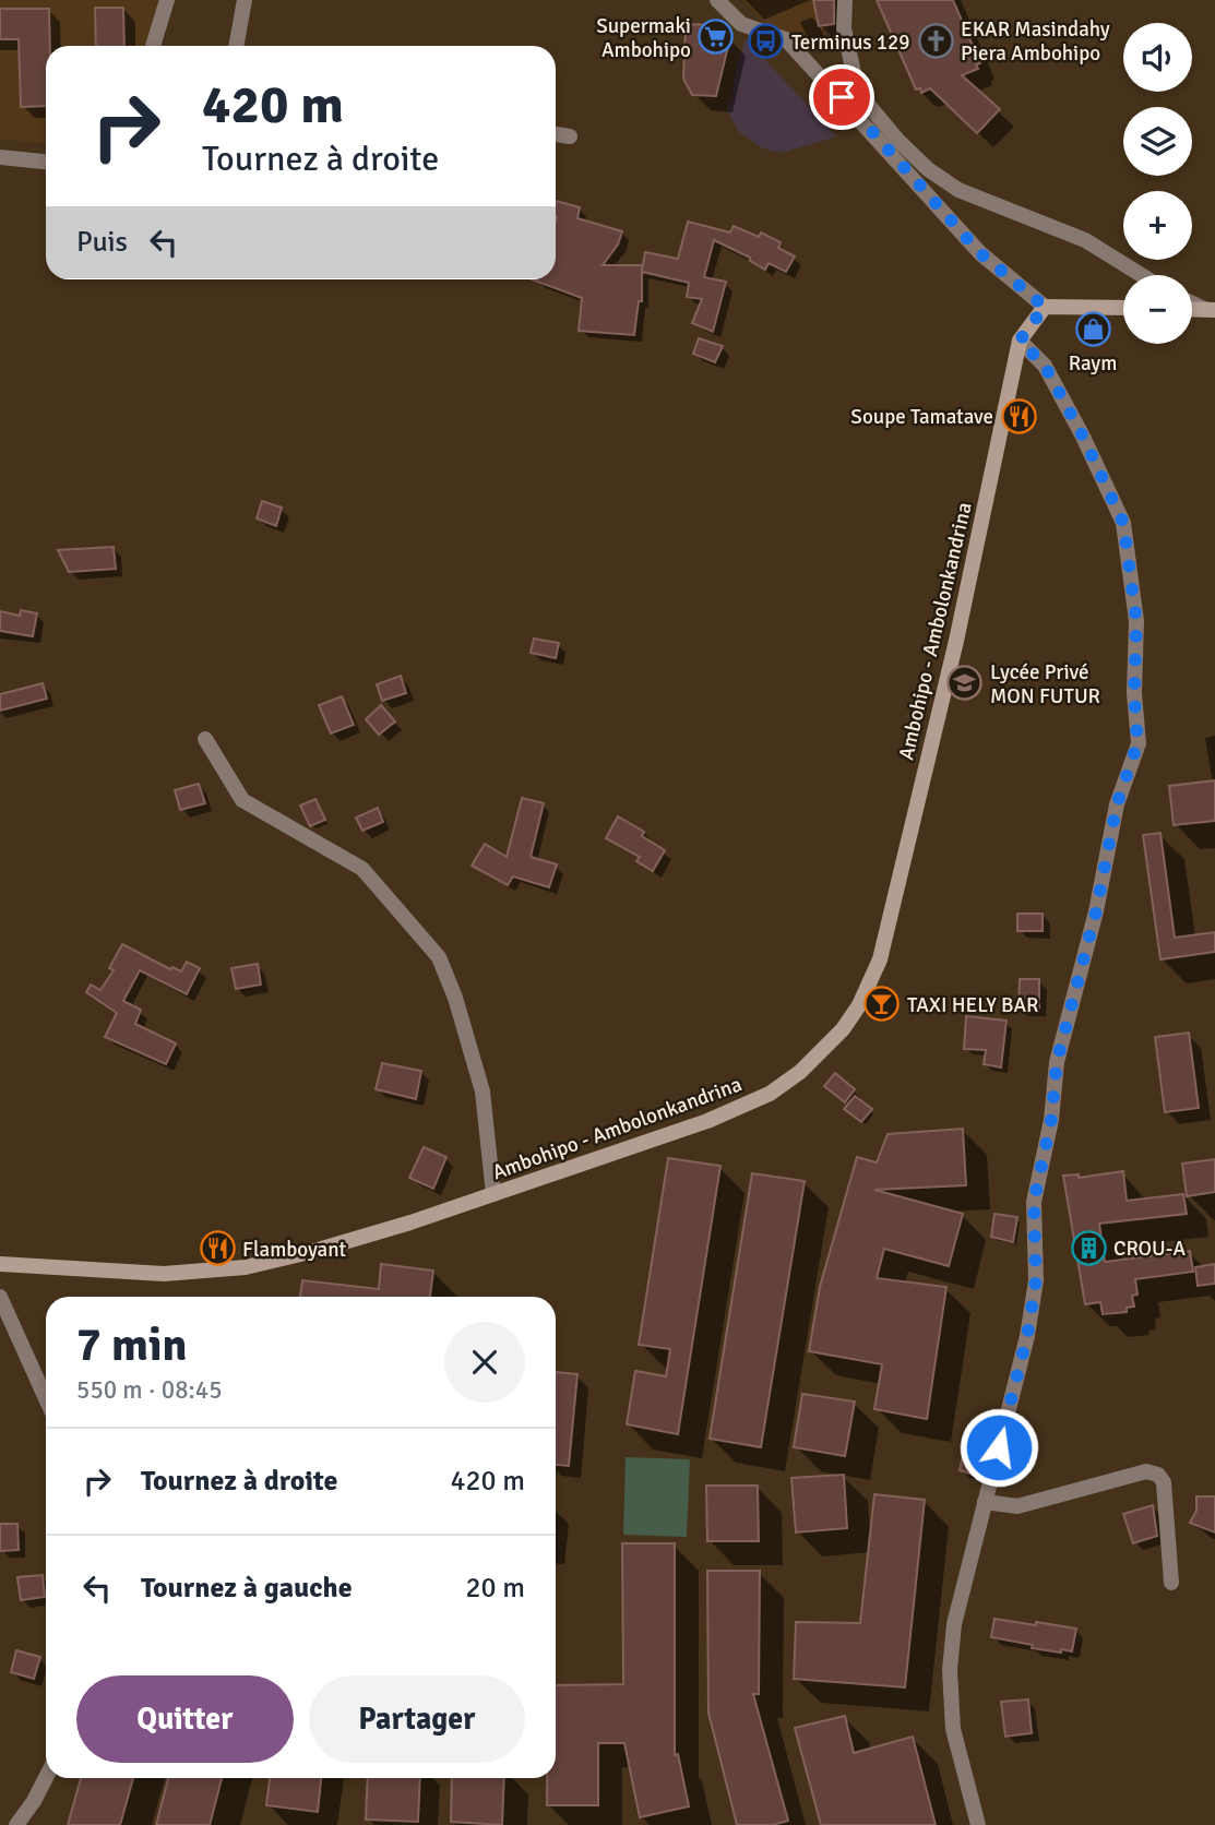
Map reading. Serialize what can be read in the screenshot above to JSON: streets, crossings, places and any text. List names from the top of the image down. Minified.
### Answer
{"streets":{"street":["Ambohipo - Ambolonkandrina"]},"places":{"supermarket":["Supermaki Ambohipo"],"church":["EKAR Masindahy Piera Ambohipo"],"bus stop":["Terminus 129"],"shop":["Raym"],"restaurant":["Soupe Tamatave","Flamboyant"],"school or university":["Lycée Privé MON FUTUR"],"bar":["TAXI HELY BAR"],"building":["CROU-A"]},"page":{"map_buttons":["+","−"],"turn":["420 m","Tournez à droite"],"then":"Puis","heading":["7 min","550 m · 08:45"],"list":[{"name":"Tournez à droite","value":"420 m"},{"name":"Tournez à gauche","value":"20 m"}],"buttons":["Quitter","Partager"]}}
